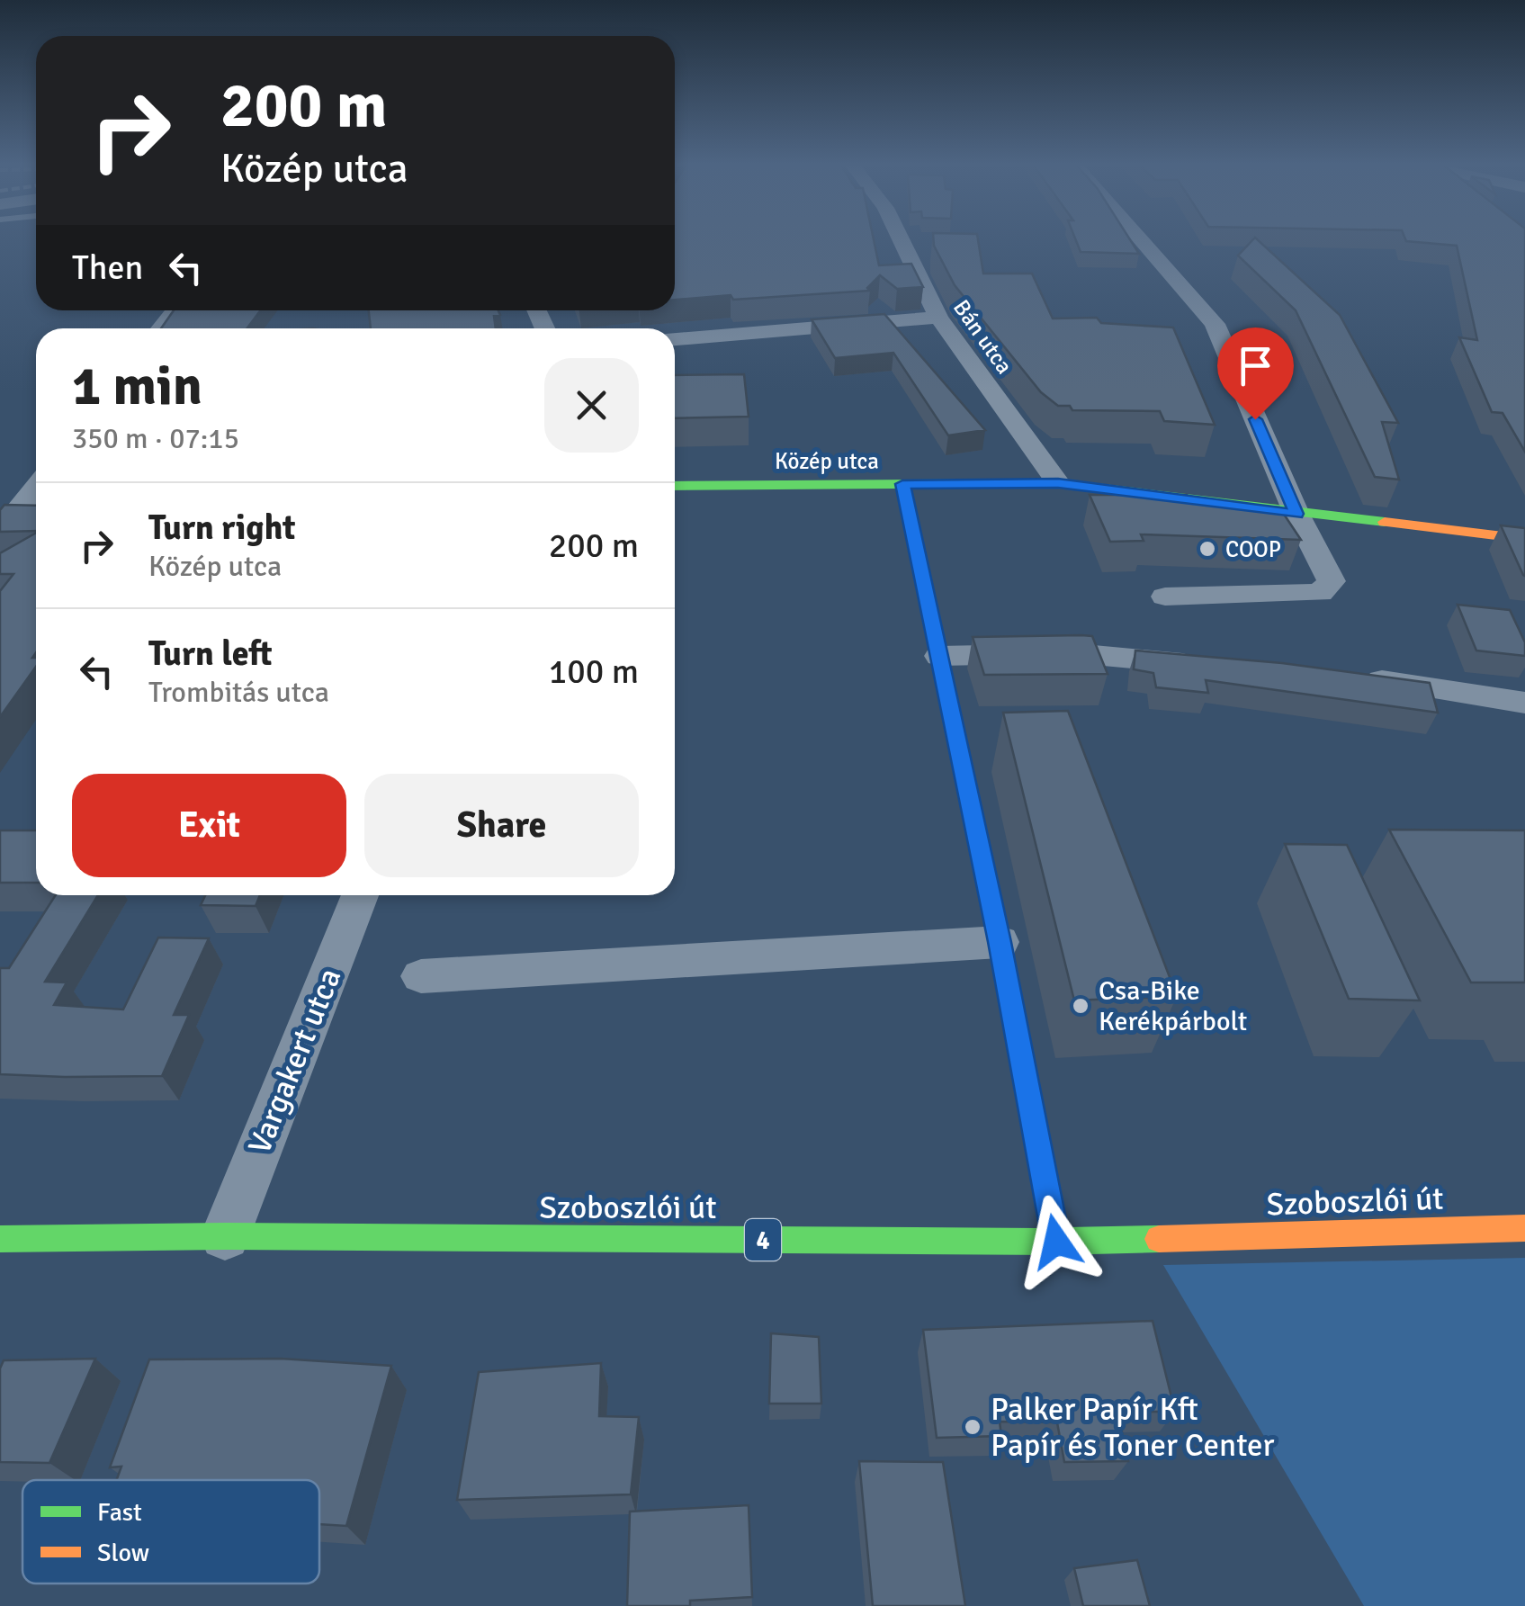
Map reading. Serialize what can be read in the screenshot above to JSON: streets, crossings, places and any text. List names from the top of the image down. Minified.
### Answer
{"streets":{"street":["Bán utca","Közép utca","Vargakert utca","Szoboszlói út","4"]},"crossings":[["Bán utca","Közép utca"],["Vargakert utca","Szoboszlói út"]],"places":["COOP","Csa-Bike Kerékpárbolt","Palker Papír Kft Papír és Toner Center"],"legend":["Fast","Slow"],"page":{"turn":["200 m","Közép utca"],"then":"Then","heading":["1 min","350 m · 07:15"],"list":[{"name":"Turn right","note":"Közép utca","value":"200 m"},{"name":"Turn left","note":"Trombitás utca","value":"100 m"}],"buttons":["Exit","Share"]}}
